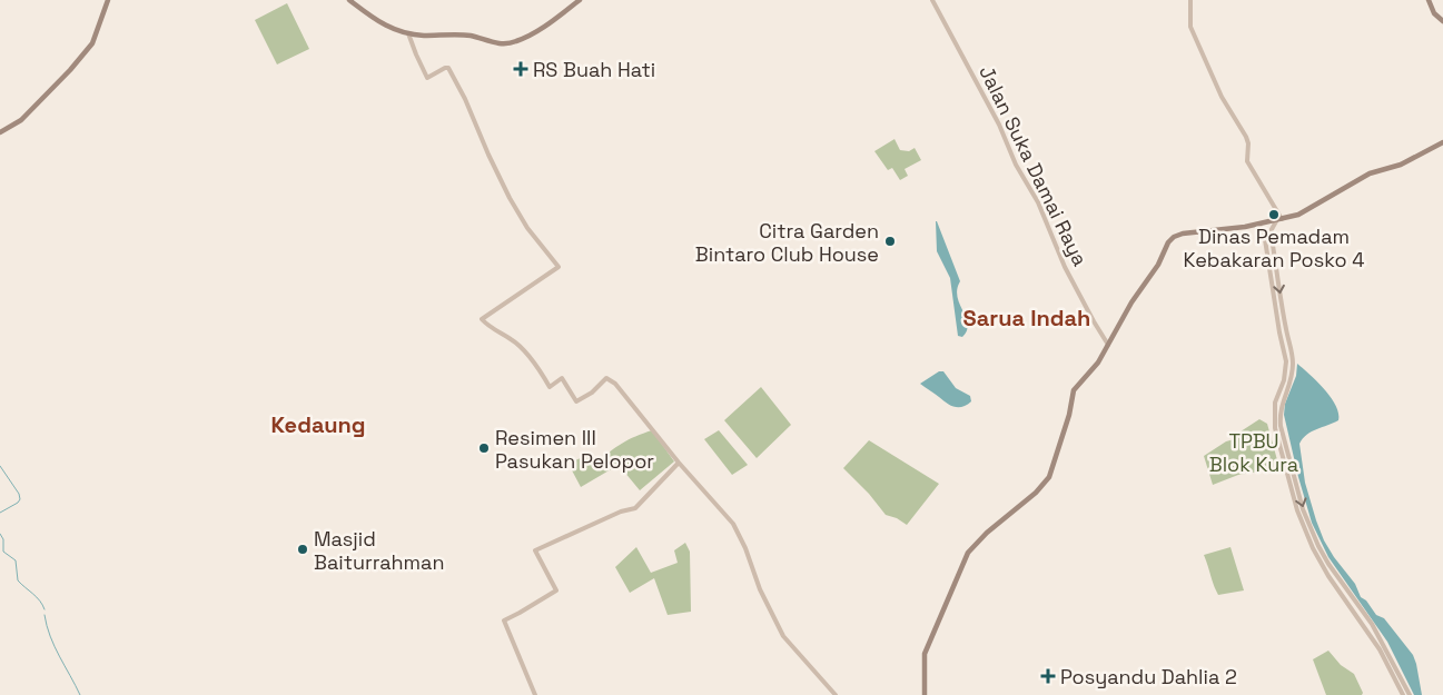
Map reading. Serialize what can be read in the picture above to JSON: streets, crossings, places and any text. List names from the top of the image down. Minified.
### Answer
{"streets":{"street":["Jalan Suka Damai Raya"]},"districts":["Sarua Indah","Kedaung"],"parks":["TPBU Blok Kura"],"places":{"health":["RS Buah Hati","Posyandu Dahlia 2"],"other":["Dinas Pemadam Kebakaran Posko 4","Citra Garden Bintaro Club House","Resimen III Pasukan Pelopor","Masjid Baiturrahman"]}}
